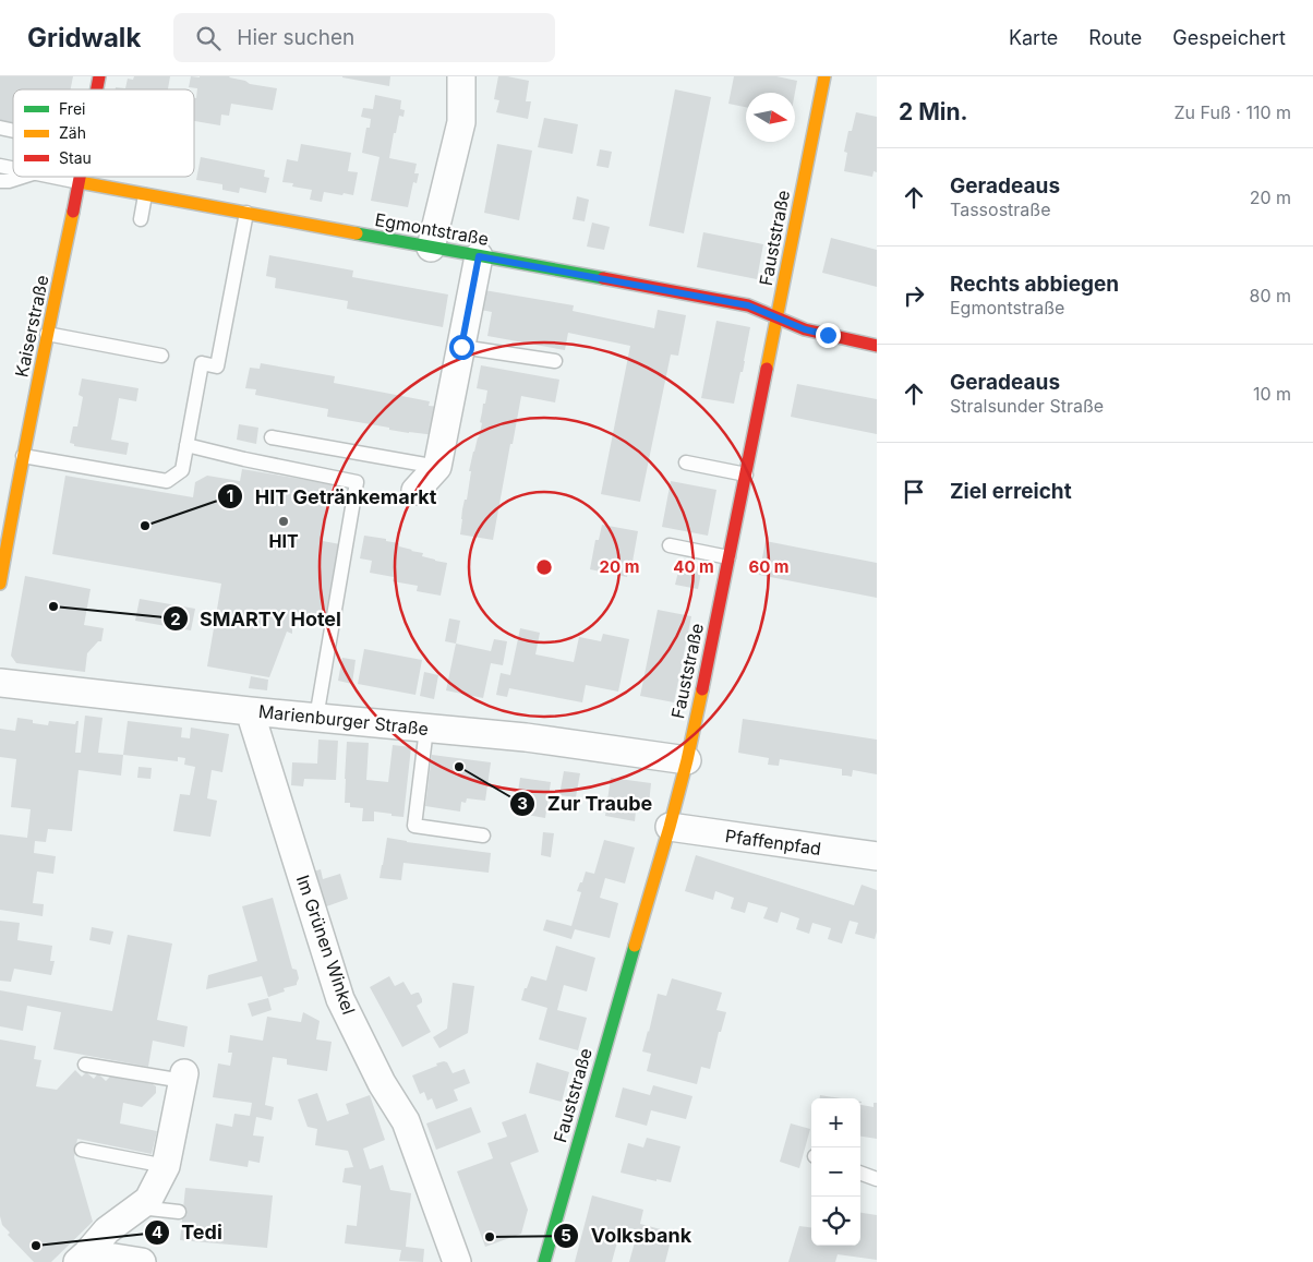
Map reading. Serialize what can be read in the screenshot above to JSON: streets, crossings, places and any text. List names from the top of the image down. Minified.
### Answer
{"streets":{"street":["Egmontstraße","Fauststraße","Kaiserstraße","Marienburger Straße","Pfaffenpfad","Im Grünen Winkel"]},"crossings":[["Egmontstraße","Fauststraße"],["Egmontstraße","Kaiserstraße"],["Fauststraße","Marienburger Straße"],["Fauststraße","Pfaffenpfad"],["Marienburger Straße","Im Grünen Winkel"]],"places":["HIT","HIT Getränkemarkt","SMARTY Hotel","Zur Traube","Volksbank","Tedi"],"legend":["Frei","Zäh","Stau"],"north":"right","page":{"header":"Gridwalk","search":"Hier suchen","nav":["Karte","Route","Gespeichert"],"heading":["2 Min.","Zu Fuß · 110 m"],"list":[["Geradeaus","Tassostraße","20 m"],["Rechts abbiegen","Egmontstraße","80 m"],["Geradeaus","Stralsunder Straße","10 m"],"Ziel erreicht"],"map_buttons":["+","−"]},"rings":["20 m","40 m","60 m"]}
